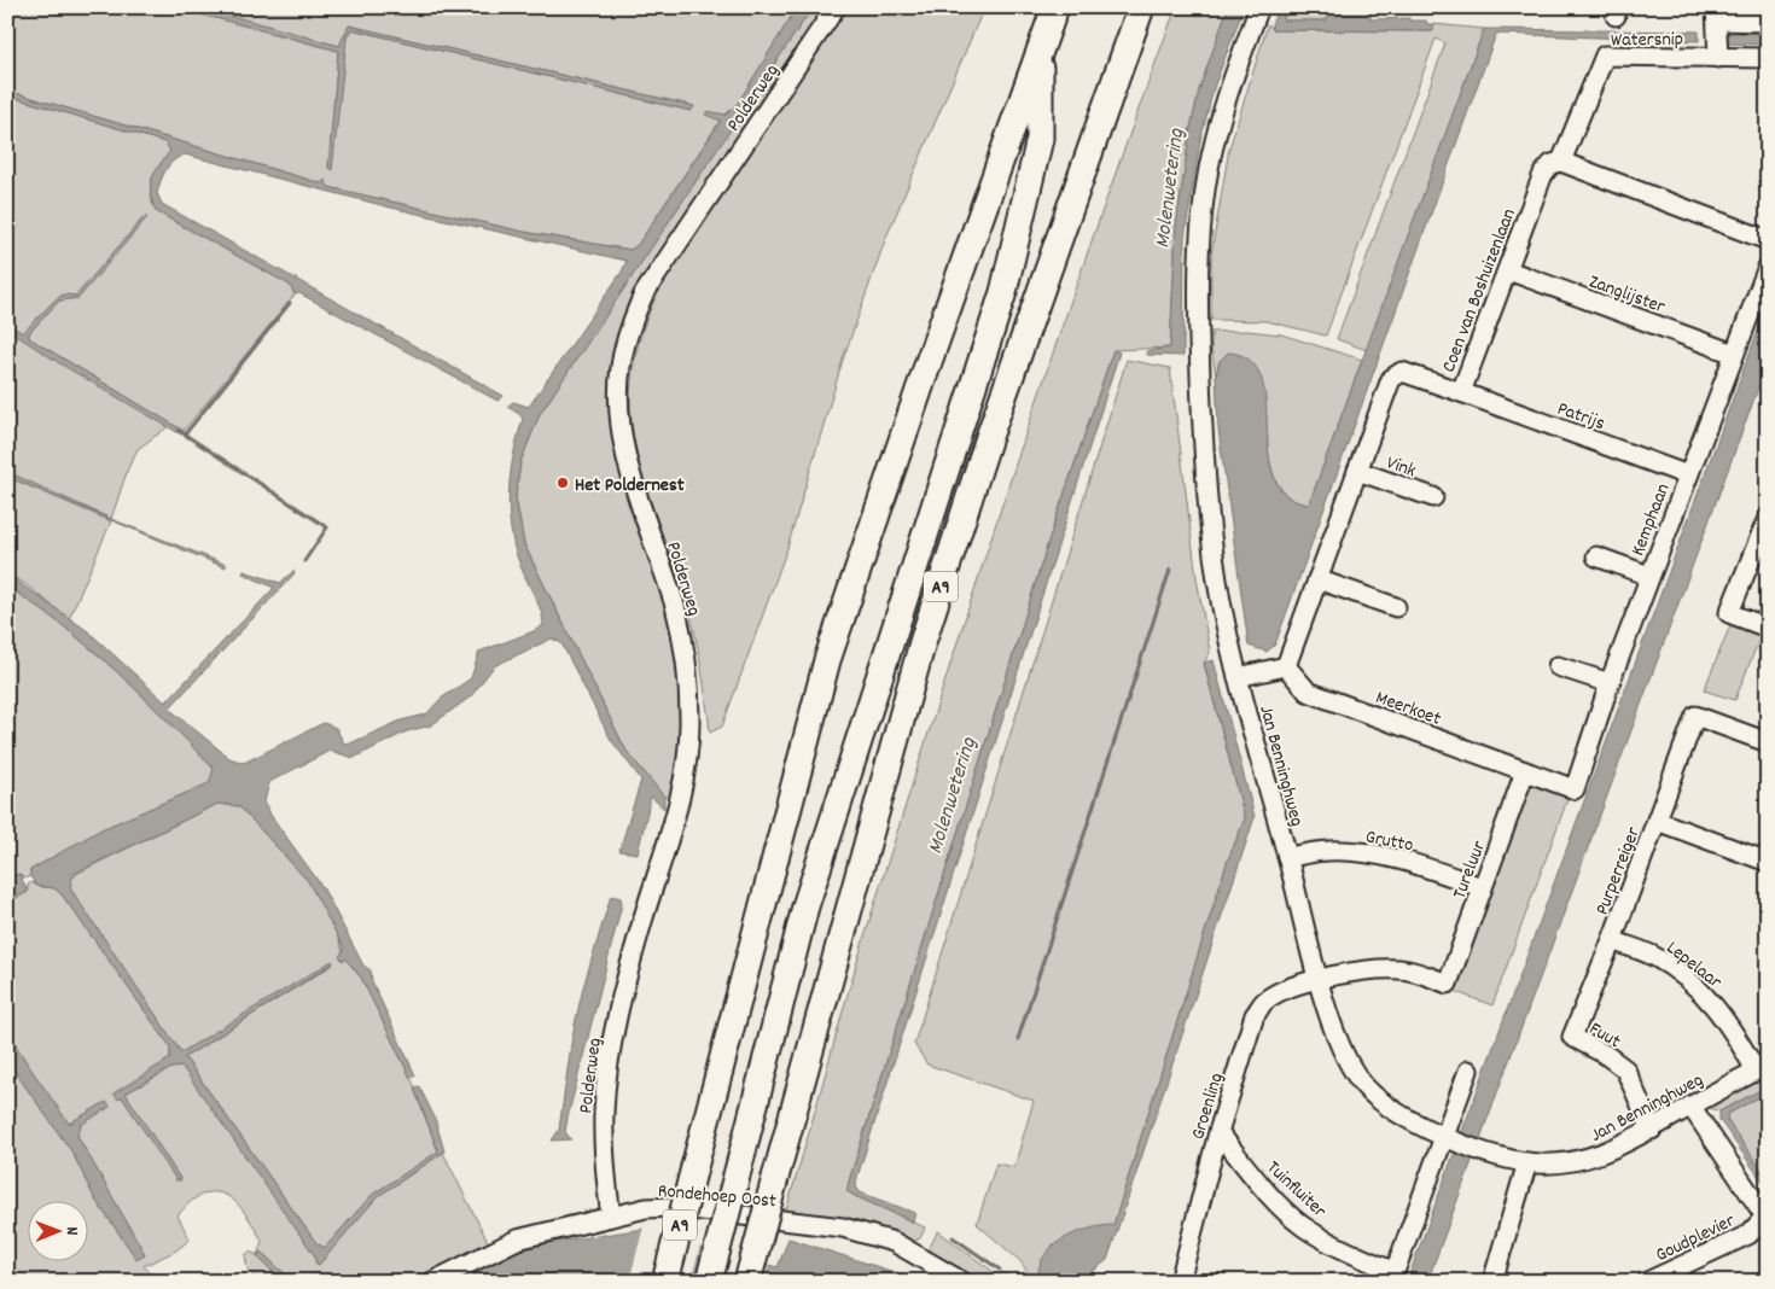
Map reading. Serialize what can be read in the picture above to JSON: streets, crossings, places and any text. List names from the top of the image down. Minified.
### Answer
{"streets":{"highway":["A9"],"street":["Watersnip","Polderweg","Coen van Boshuizenlaan","Zanglijster","Patrijs","Vink","Kemphaan","Meerkoet","Jan Benninghweg","Grutto","Tureluur","Purperreiger","Lepelaar","Fuut","Groenling","Tuinfluiter","Rondehoep Oost","Goudplevier"]},"crossings":[["Watersnip","Coen van Boshuizenlaan"],["Polderweg","Rondehoep Oost"],["Coen van Boshuizenlaan","Zanglijster"],["Coen van Boshuizenlaan","Patrijs"],["Coen van Boshuizenlaan","Vink"],["Coen van Boshuizenlaan","Meerkoet"],["Zanglijster","Kemphaan"],["Patrijs","Kemphaan"],["Kemphaan","Meerkoet"],["Meerkoet","Tureluur"],["Jan Benninghweg","Grutto"],["Jan Benninghweg","Lepelaar"],["Jan Benninghweg","Fuut"],["Jan Benninghweg","Groenling"],["Jan Benninghweg","Goudplevier"],["Grutto","Tureluur"],["Tureluur","Groenling"],["Purperreiger","Lepelaar"],["Purperreiger","Fuut"],["Groenling","Tuinfluiter"]],"water":["Molenwetering"],"places":["Het Poldernest"],"north":"right"}
